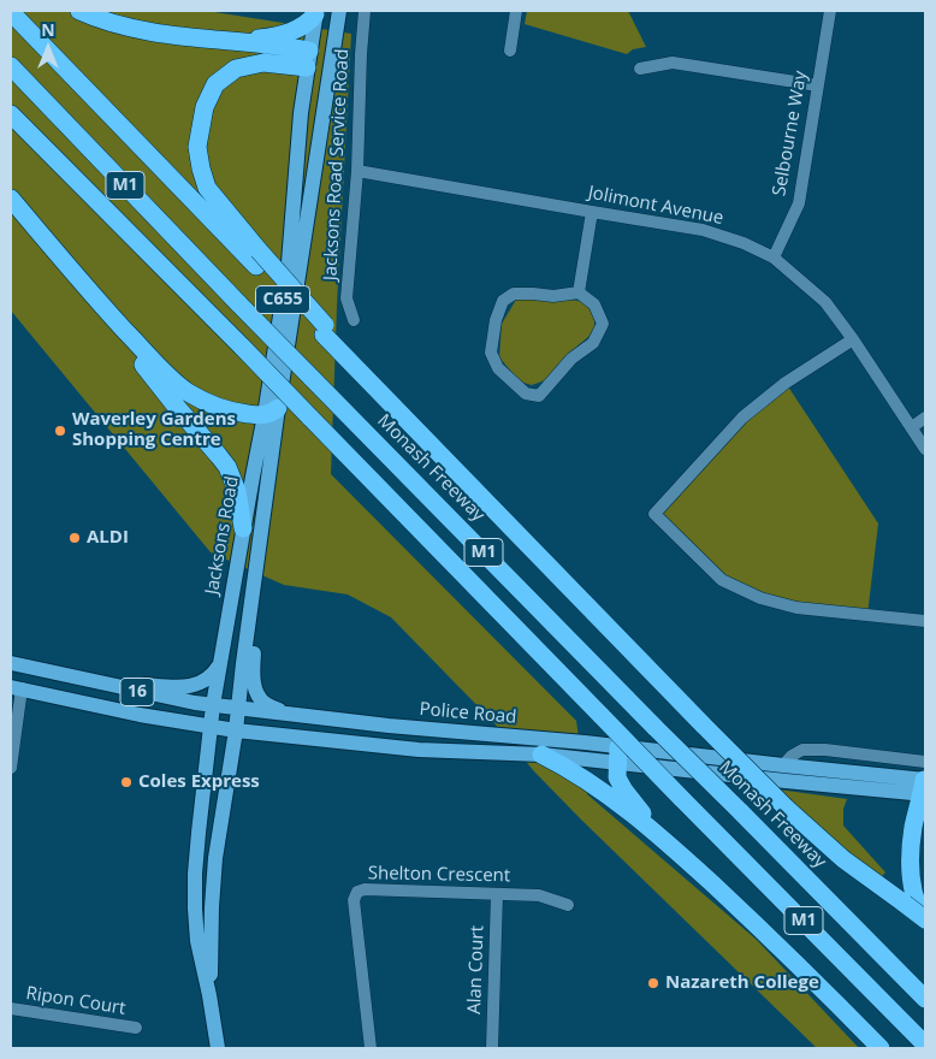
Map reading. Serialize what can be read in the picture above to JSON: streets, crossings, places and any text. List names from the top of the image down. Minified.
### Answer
{"streets":{"highway":["M1","Monash Freeway"],"main road":["C655","Jacksons Road","16","Police Road"],"street":["Selbourne Way","Jacksons Road Service Road","Jolimont Avenue","Shelton Crescent","Alan Court","Ripon Court"]},"crossings":[["Selbourne Way","Jolimont Avenue"],["Jacksons Road Service Road","Jolimont Avenue"],["Jacksons Road","Police Road"],["Shelton Crescent","Alan Court"]],"places":["Waverley Gardens Shopping Centre","ALDI","Coles Express","Nazareth College"],"north":"top"}
